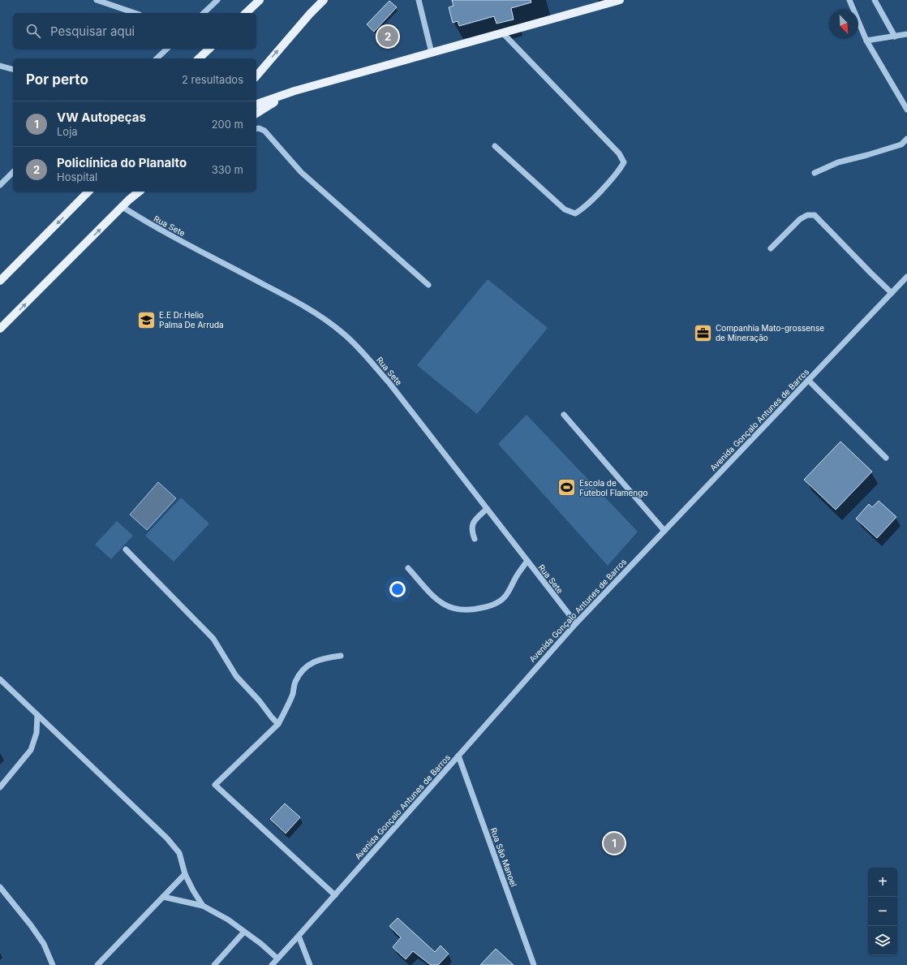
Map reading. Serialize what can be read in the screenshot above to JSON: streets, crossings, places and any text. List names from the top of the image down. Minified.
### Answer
{"streets":{"street":["Rua Sete","Avenida Gonçalo Antunes de Barros","Rua São Manoel"]},"crossings":[["Rua Sete","Avenida Gonçalo Antunes de Barros"],["Avenida Gonçalo Antunes de Barros","Rua São Manoel"]],"places":{"school or university":["E.E Dr.Helio Palma De Arruda"],"office":["Companhia Mato-grossense de Mineração"],"sports":["Escola de Futebol Flamengo"]},"north":"bottom right","page":{"search":"Pesquisar aqui","pins":["2","1"],"heading":["Por perto","2 resultados"],"list":[{"mark":"1","name":"VW Autopeças","note":"Loja","value":"200 m"},{"mark":"2","name":"Policlínica do Planalto","note":"Hospital","value":"330 m"}],"map_buttons":["+","−"]}}
